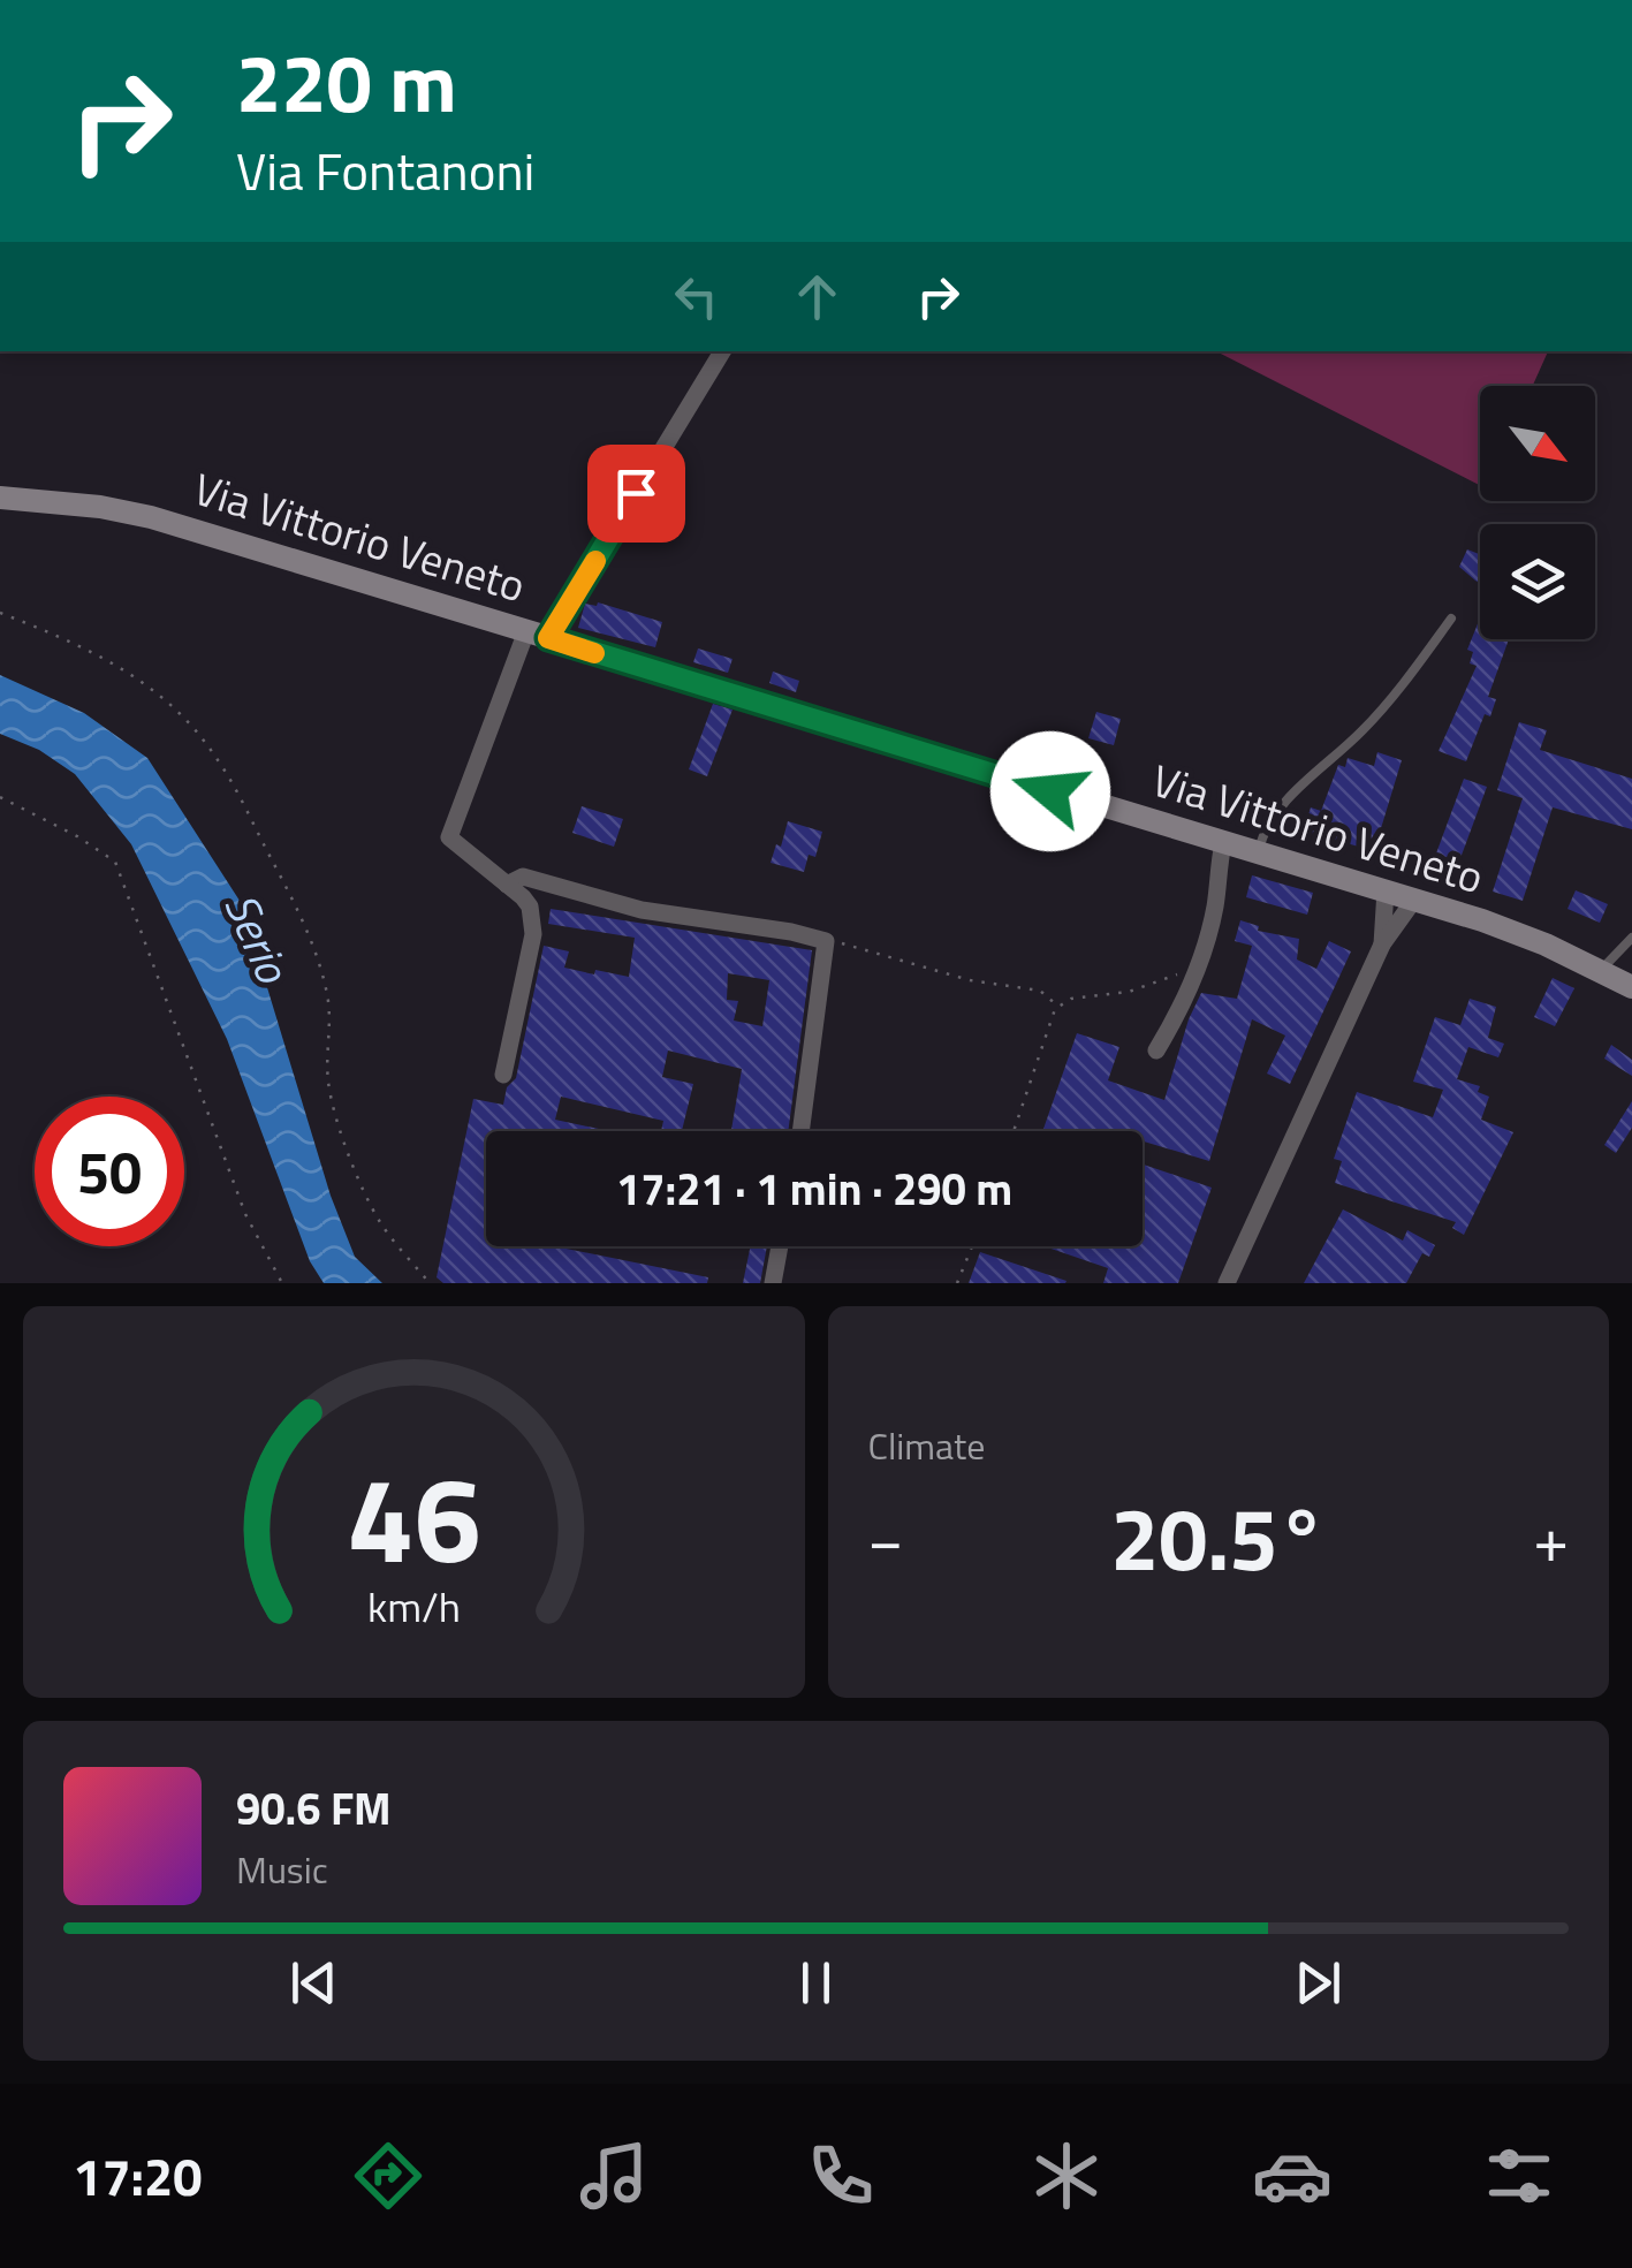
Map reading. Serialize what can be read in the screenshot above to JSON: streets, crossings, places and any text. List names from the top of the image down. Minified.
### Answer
{"streets":{"main road":["Via Vittorio Veneto"]},"water":["Serio"],"north":"bottom right","page":{"turn":["220 m","Via Fontanoni"],"limit":"50","trip":"17:21 · 1 min · 290 m","tile":"Climate","heat":["−","20.5°","+"],"song":["90.6 FM","Music"],"tabs":"17:20","gauge":["46","km/h"]}}
